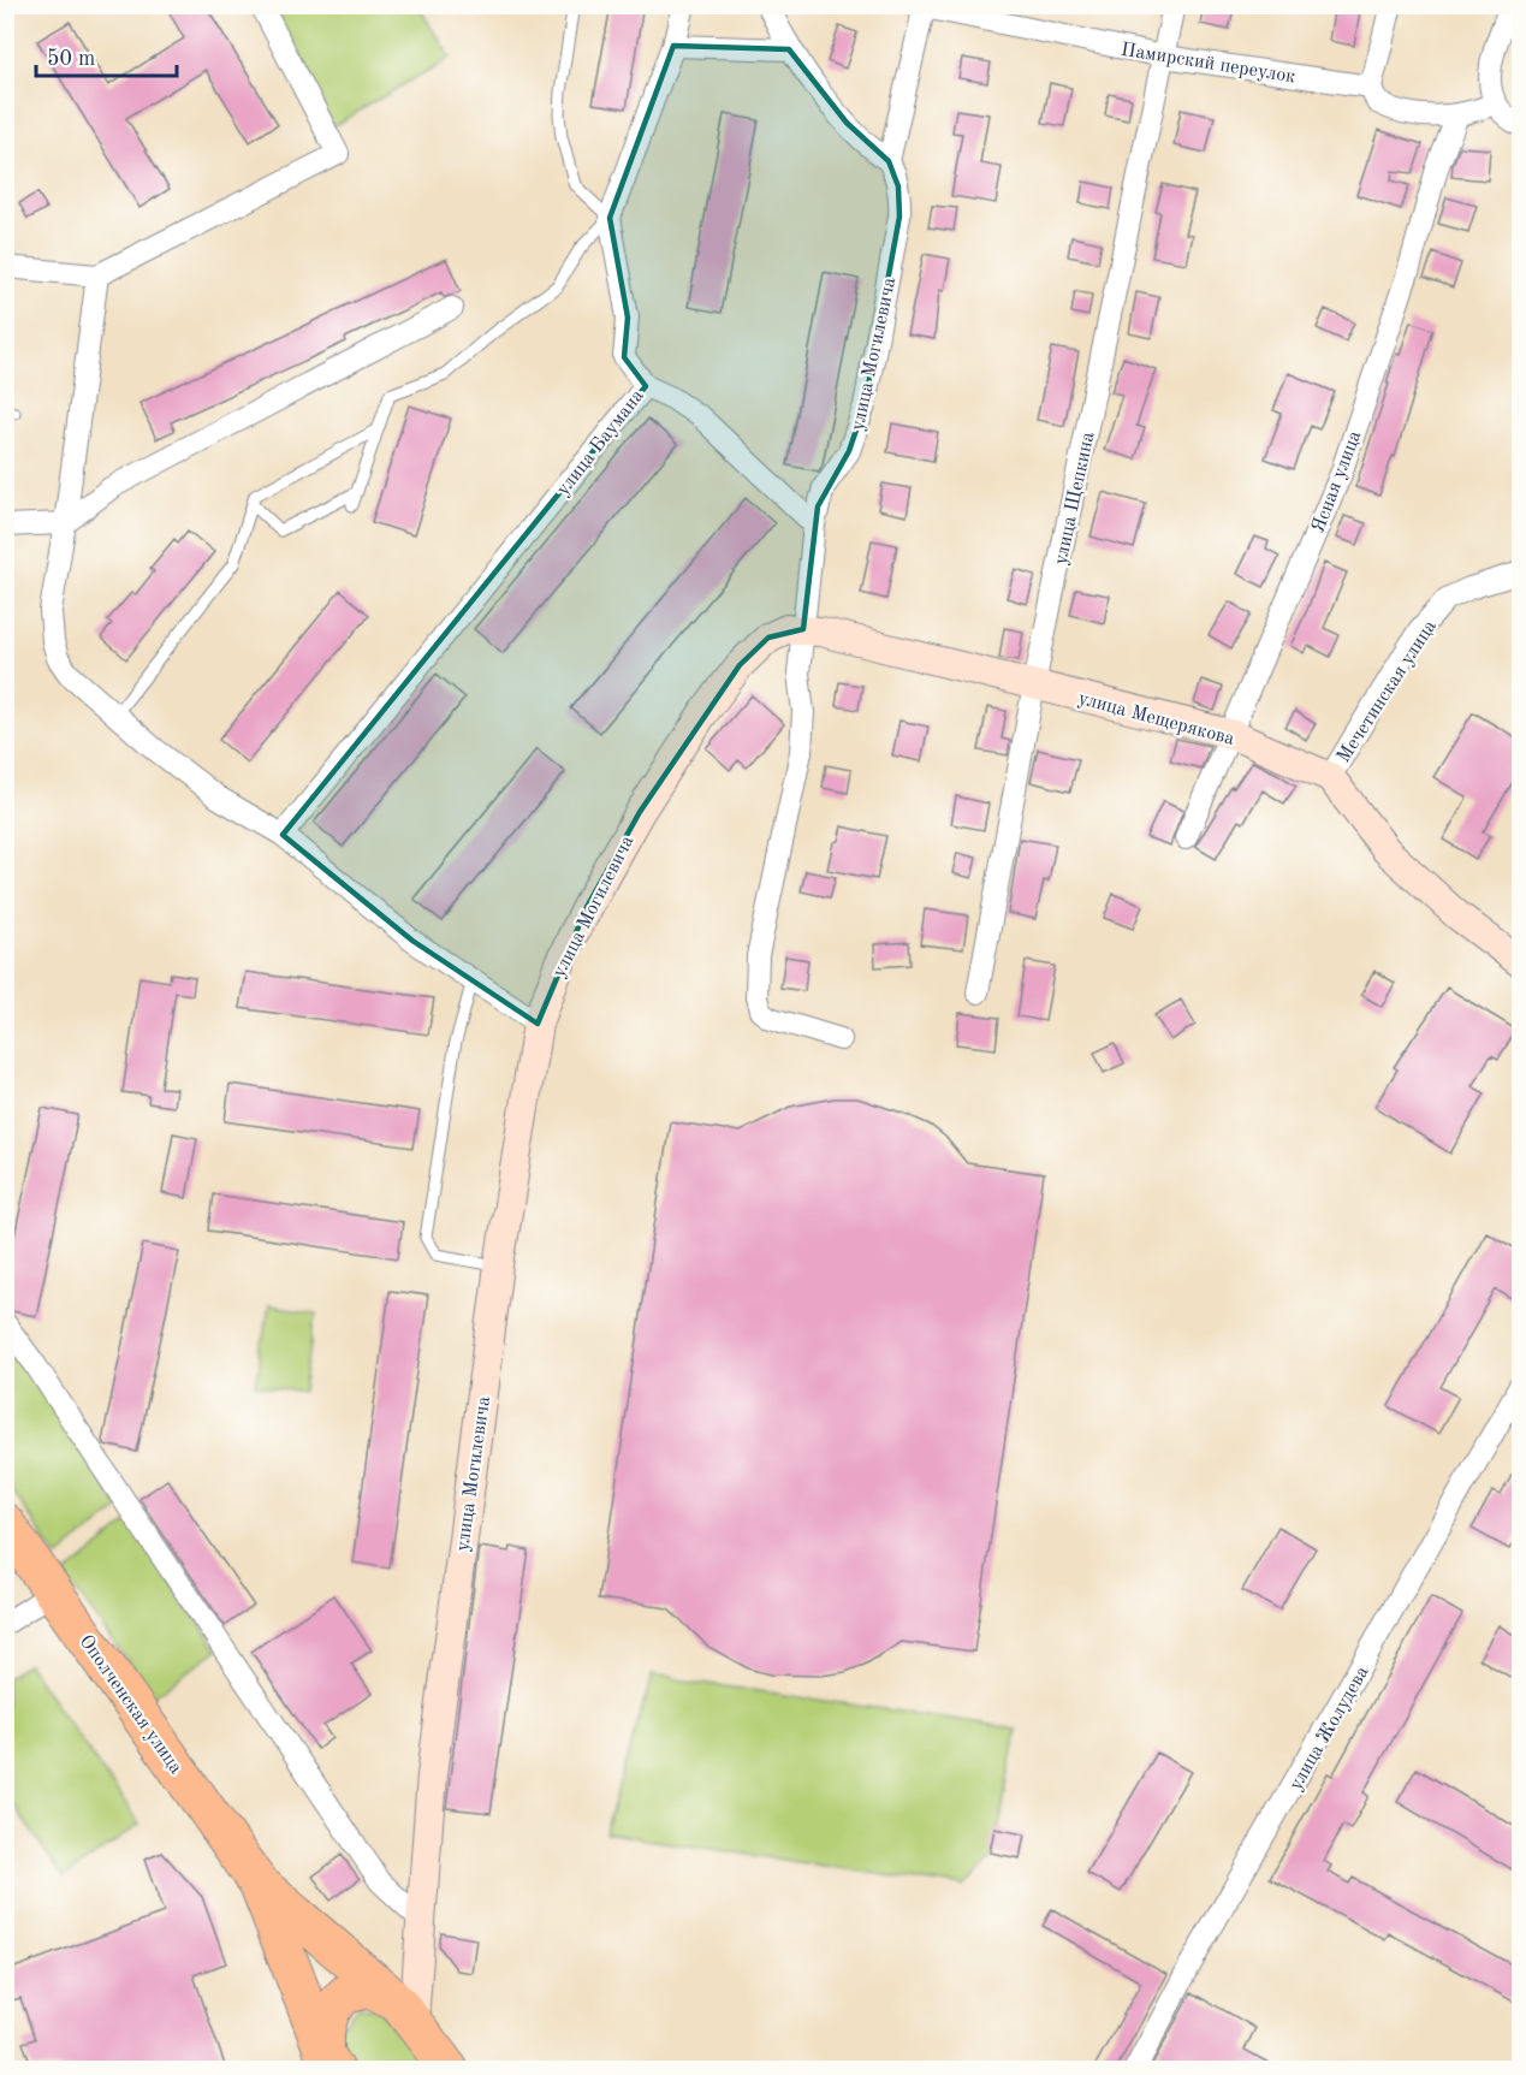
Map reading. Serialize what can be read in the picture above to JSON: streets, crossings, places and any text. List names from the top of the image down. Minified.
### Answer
{"streets":{"highway":["Ополченская улица"],"street":["Памирский переулок","улица Могилевича","улица Баумана","Ясная улица","улица Щепкина","Мечетинская улица","улица Мещерякова","улица Жолудева"]},"crossings":[["Памирский переулок","улица Могилевича"],["Памирский переулок","улица Щепкина"],["улица Могилевича","улица Мещерякова"],["улица Могилевича","Ополченская улица"],["Ясная улица","улица Мещерякова"],["улица Щепкина","улица Мещерякова"],["Мечетинская улица","улица Мещерякова"]],"scale_bar":"50 m"}
